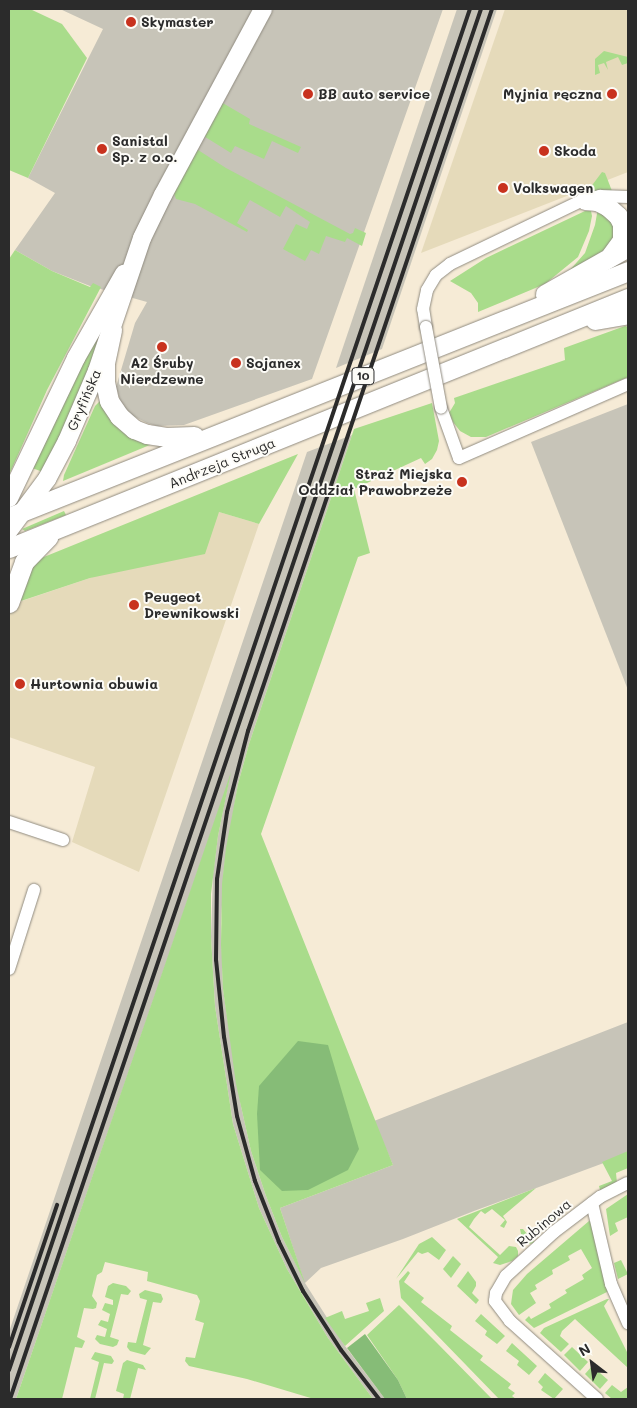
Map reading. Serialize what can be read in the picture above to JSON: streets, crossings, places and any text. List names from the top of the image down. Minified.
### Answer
{"streets":{"main road":["10","Andrzeja Struga"],"street":["Gryfińska","Rubinowa"]},"crossings":[["10","Gryfińska"]],"places":["Skymaster","BB auto service","Myjnia ręczna","Sanistal Sp. z o.o.","Skoda","Volkswagen","A2 Śruby Nierdzewne","Sojanex","Straż Miejska Oddział Prawobrzeże","Peugeot Drewnikowski","Hurtownia obuwia"],"north":"top left"}
